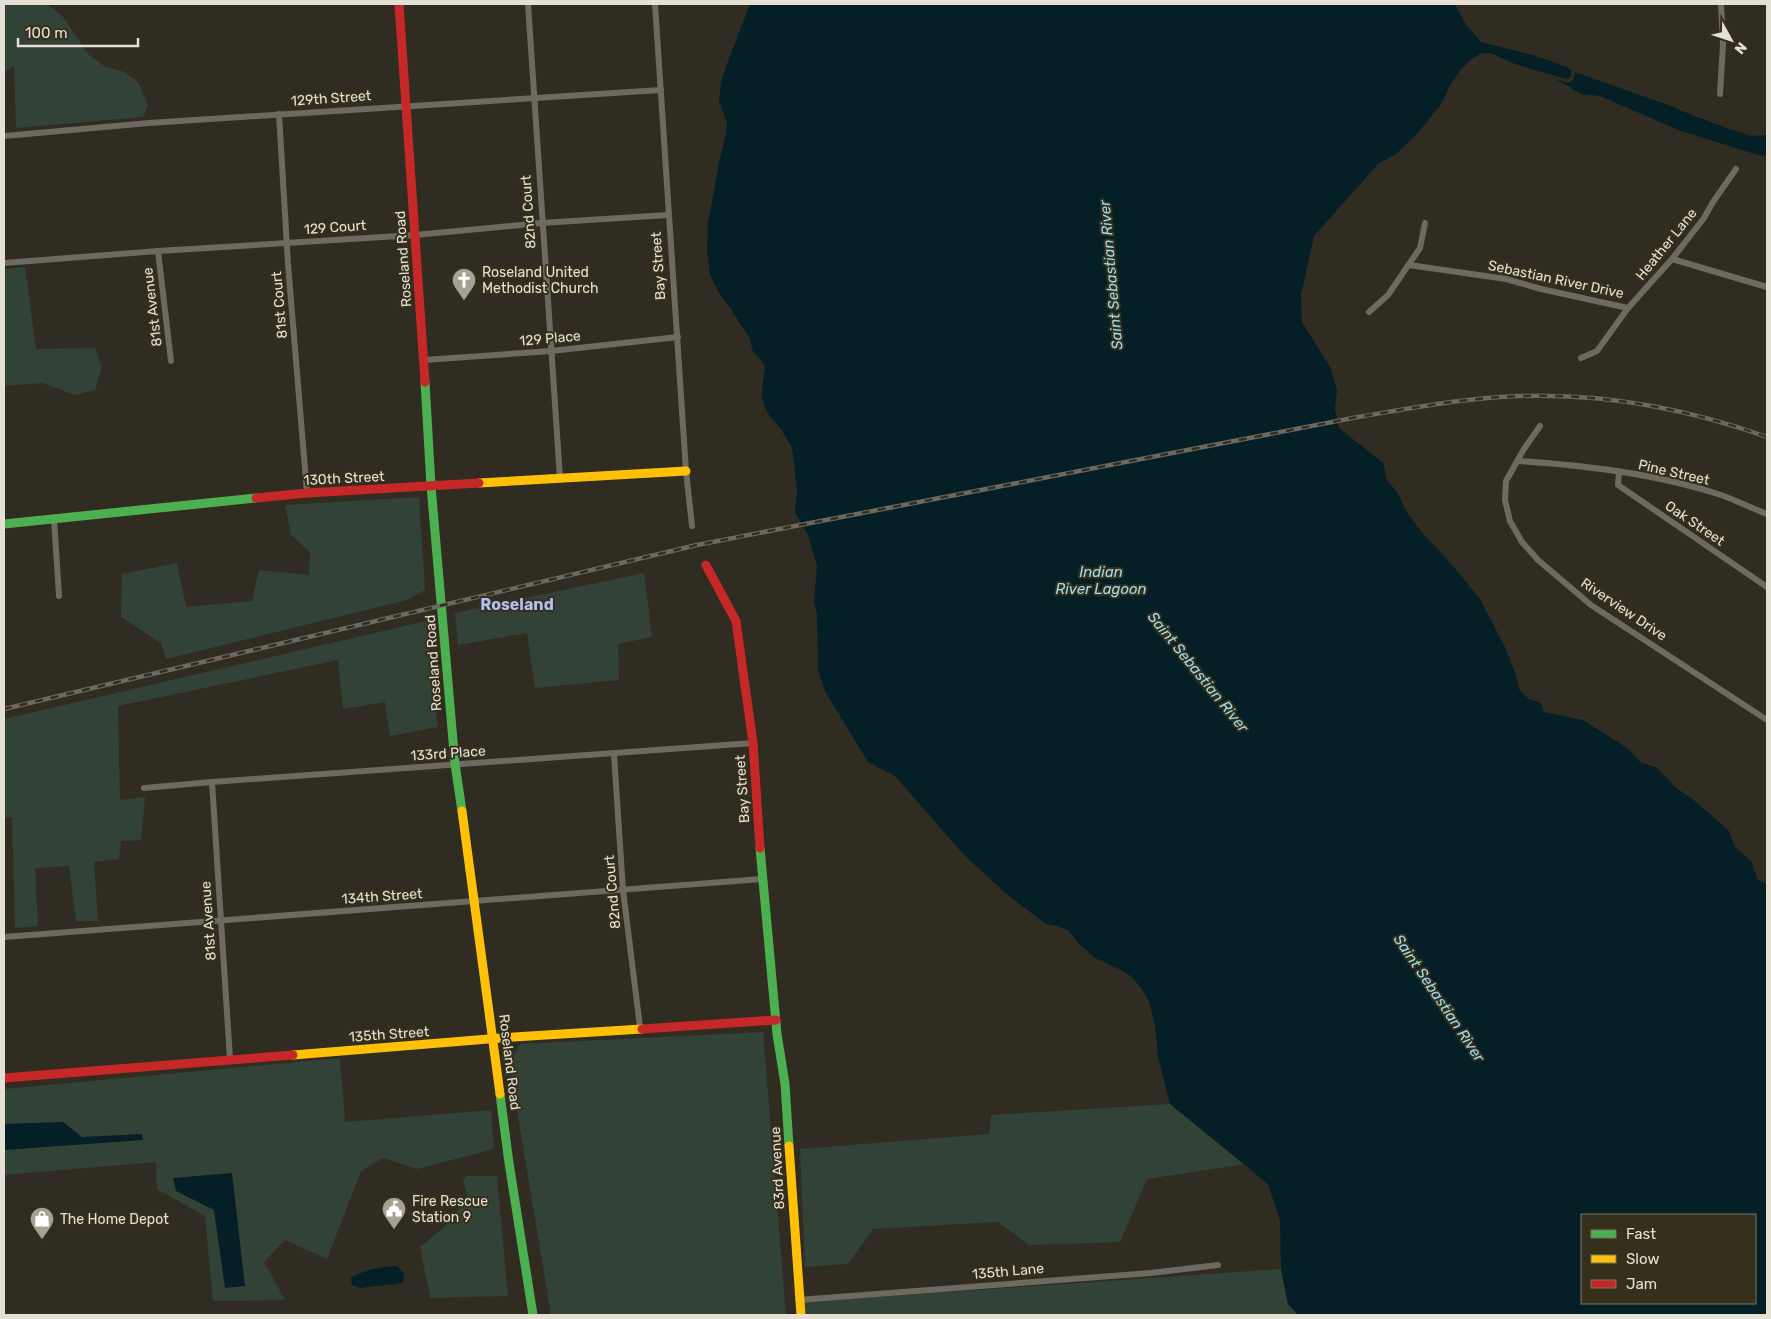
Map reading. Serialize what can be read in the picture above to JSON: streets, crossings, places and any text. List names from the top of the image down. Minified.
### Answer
{"streets":{"street":["129th Street","82nd Court","129 Court","Heather Lane","Roseland Road","Bay Street","Sebastian River Drive","81st Court","81st Avenue","129 Place","Pine Street","130th Street","Oak Street","Riverview Drive","133rd Place","134th Street","135th Street","83rd Avenue","135th Lane"]},"crossings":[["129th Street","82nd Court"],["129th Street","Roseland Road"],["129th Street","Bay Street"],["129th Street","81st Court"],["82nd Court","129 Court"],["82nd Court","129 Place"],["82nd Court","130th Street"],["82nd Court","133rd Place"],["82nd Court","134th Street"],["82nd Court","135th Street"],["129 Court","Roseland Road"],["129 Court","Bay Street"],["129 Court","81st Court"],["129 Court","81st Avenue"],["Heather Lane","Sebastian River Drive"],["Roseland Road","129 Place"],["Roseland Road","130th Street"],["Roseland Road","133rd Place"],["Roseland Road","134th Street"],["Roseland Road","135th Street"],["Bay Street","129 Place"],["Bay Street","130th Street"],["Bay Street","133rd Place"],["Bay Street","134th Street"],["Bay Street","135th Street"],["Bay Street","83rd Avenue"],["81st Court","130th Street"],["81st Avenue","133rd Place"],["81st Avenue","134th Street"],["81st Avenue","135th Street"],["Pine Street","Oak Street"],["Pine Street","Riverview Drive"],["135th Street","83rd Avenue"],["83rd Avenue","135th Lane"]],"districts":["Roseland"],"water":["Saint Sebastian River","Indian River Lagoon"],"places":{"church":["Roseland United Methodist Church"],"public building":["Fire Rescue Station 9"],"shop":["The Home Depot"]},"legend":["Fast","Slow","Jam"],"scale_bar":"100 m","north":"bottom right"}
